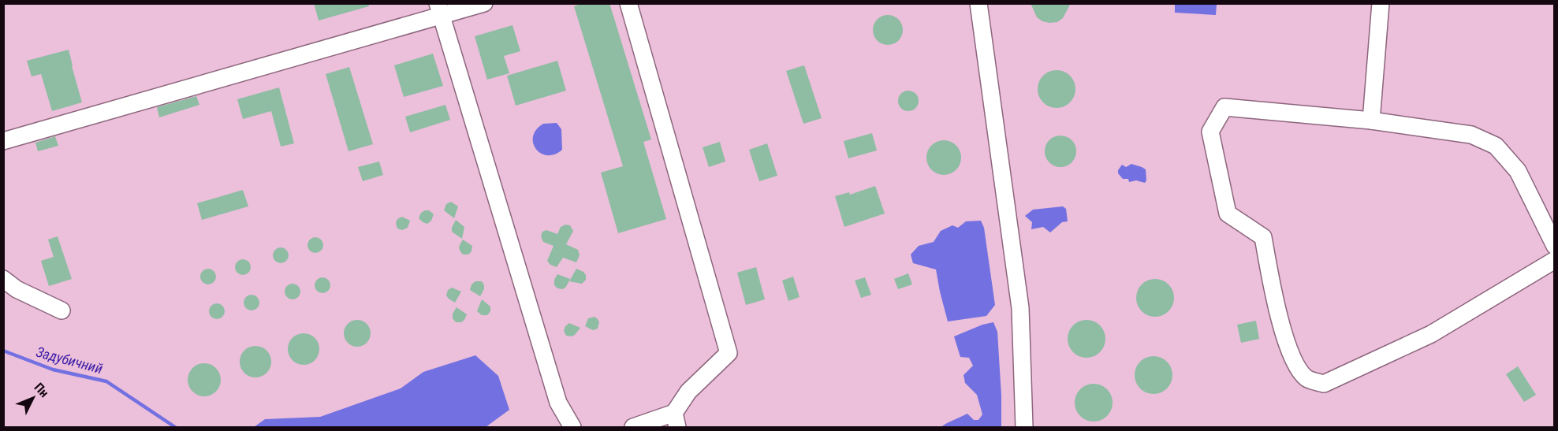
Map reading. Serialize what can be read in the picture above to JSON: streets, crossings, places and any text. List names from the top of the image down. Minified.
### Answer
{"water":["Задубичний"],"north":"top right"}
